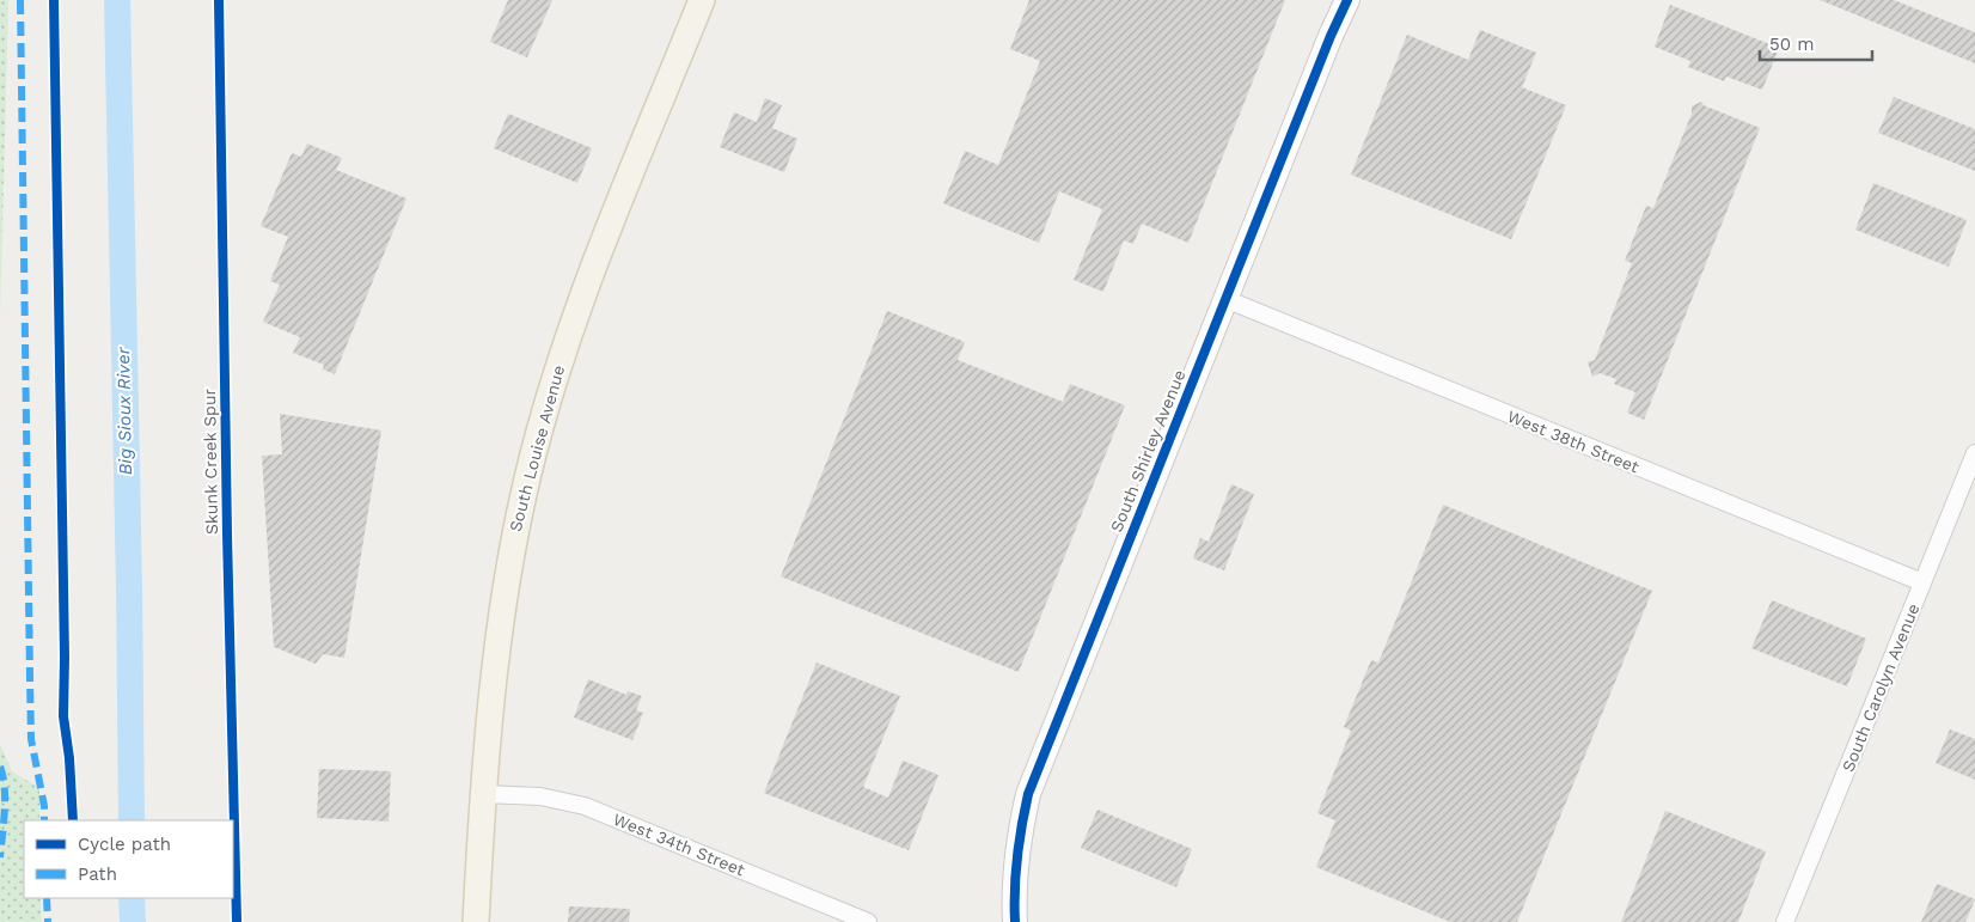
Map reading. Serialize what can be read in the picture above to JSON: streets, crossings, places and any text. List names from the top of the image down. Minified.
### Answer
{"streets":{"main road":["South Louise Avenue"],"street":["West 38th Street","South Shirley Avenue","South Carolyn Avenue","West 34th Street"],"cycle path":["Skunk Creek Spur"]},"crossings":[["West 38th Street","South Shirley Avenue"],["West 38th Street","South Carolyn Avenue"],["South Louise Avenue","West 34th Street"]],"water":["Big Sioux River"],"legend":["Cycle path","Path"],"scale_bar":"50 m"}
